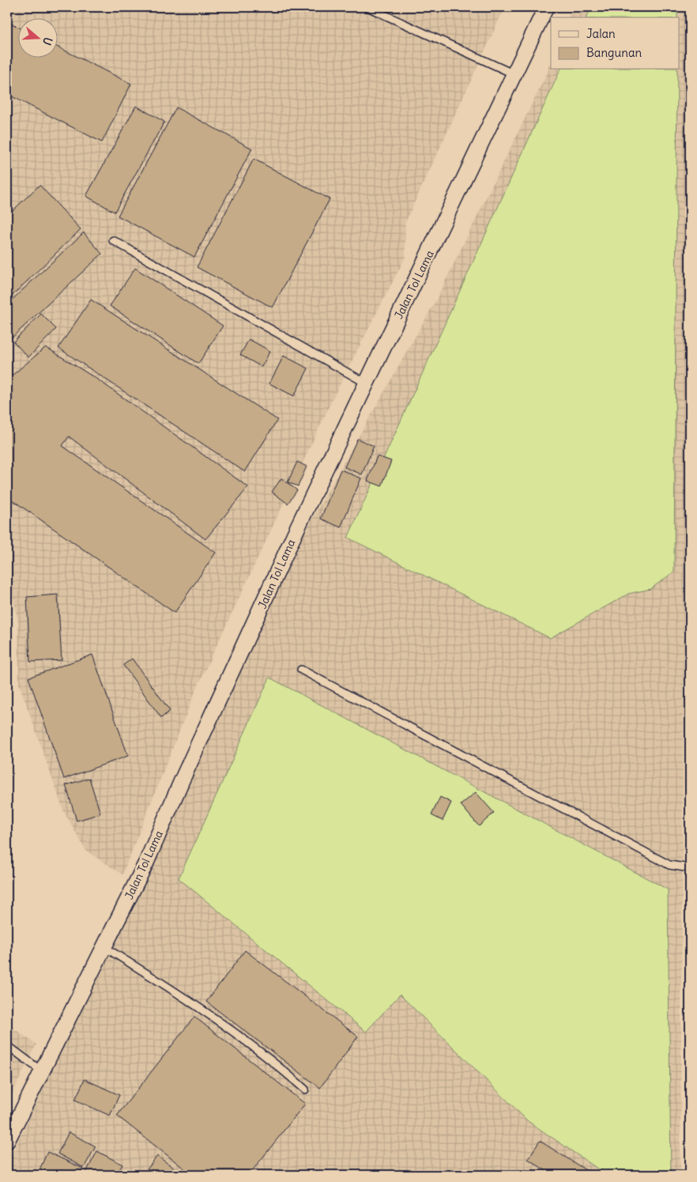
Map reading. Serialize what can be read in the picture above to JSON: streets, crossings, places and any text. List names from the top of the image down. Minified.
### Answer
{"streets":{"street":["Jalan Tol Lama"]},"legend":["Jalan","Bangunan"],"north":"right"}
